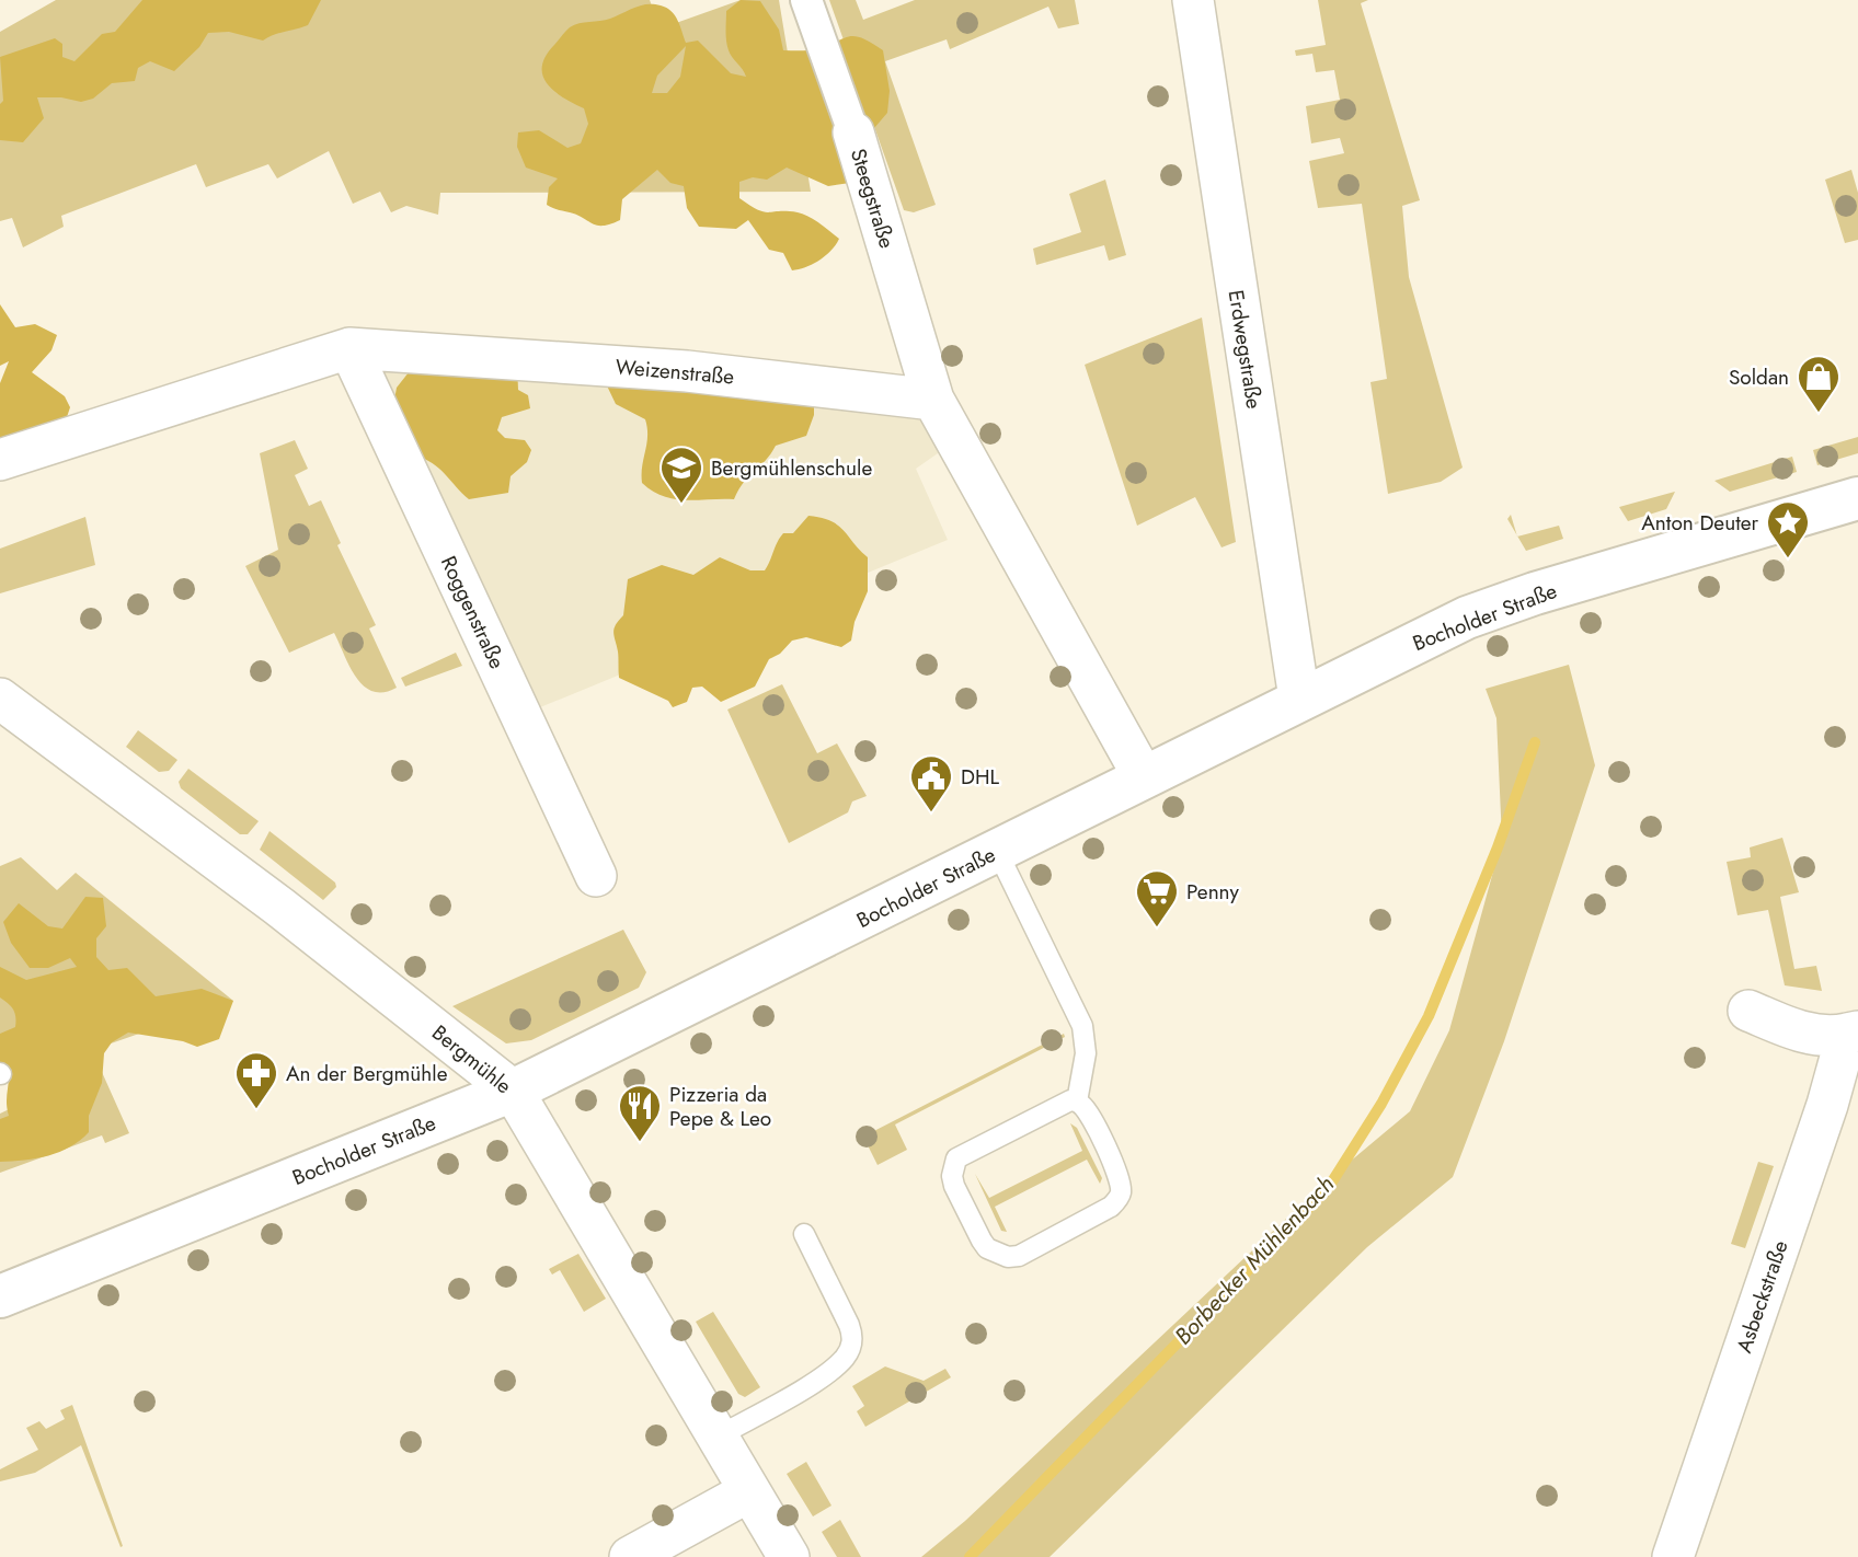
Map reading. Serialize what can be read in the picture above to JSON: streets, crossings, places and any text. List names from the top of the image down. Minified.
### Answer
{"streets":{"main road":["Bocholder Straße"],"street":["Steegstraße","Erdwegstraße","Weizenstraße","Roggenstraße","Bergmühle","Asbeckstraße"]},"crossings":[["Steegstraße","Weizenstraße"],["Erdwegstraße","Bocholder Straße"],["Weizenstraße","Roggenstraße"],["Bocholder Straße","Bergmühle"]],"water":["Borbecker Mühlenbach"],"places":{"shop":["Soldan"],"school or university":["Bergmühlenschule"],"place":["Anton Deuter"],"public building":["DHL"],"supermarket":["Penny"],"pharmacy":["An der Bergmühle"],"restaurant":["Pizzeria da Pepe & Leo"]}}
